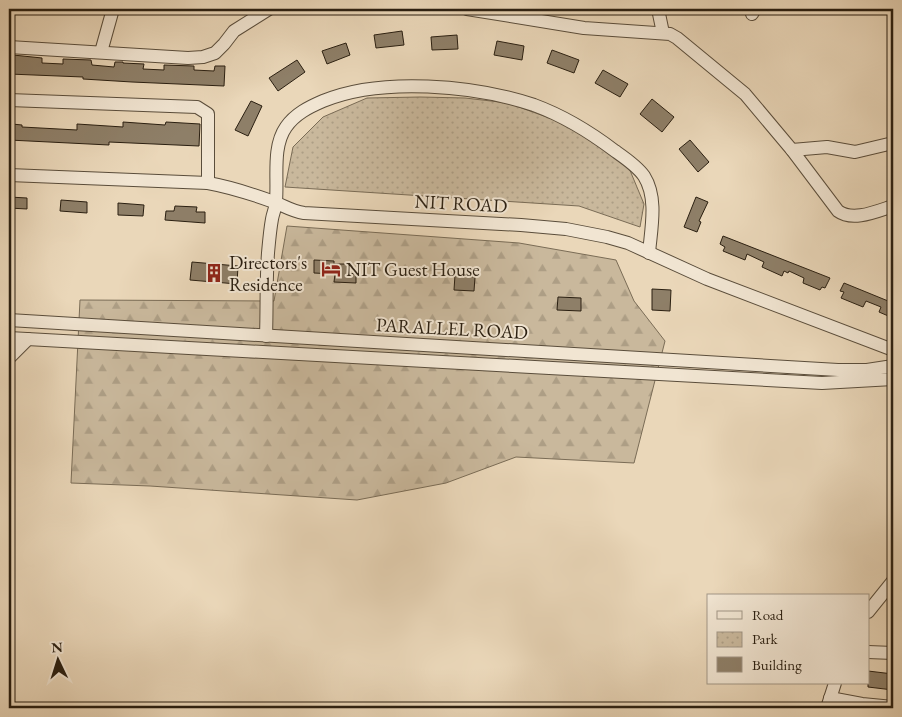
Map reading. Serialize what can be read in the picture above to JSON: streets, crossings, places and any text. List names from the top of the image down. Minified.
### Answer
{"streets":{"street":["NIT ROAD","PARALLEL ROAD"]},"places":{"hotel":["NIT Guest House"],"building":["Directors's Residence"]},"legend":["Road","Park","Building"],"north":"top"}
